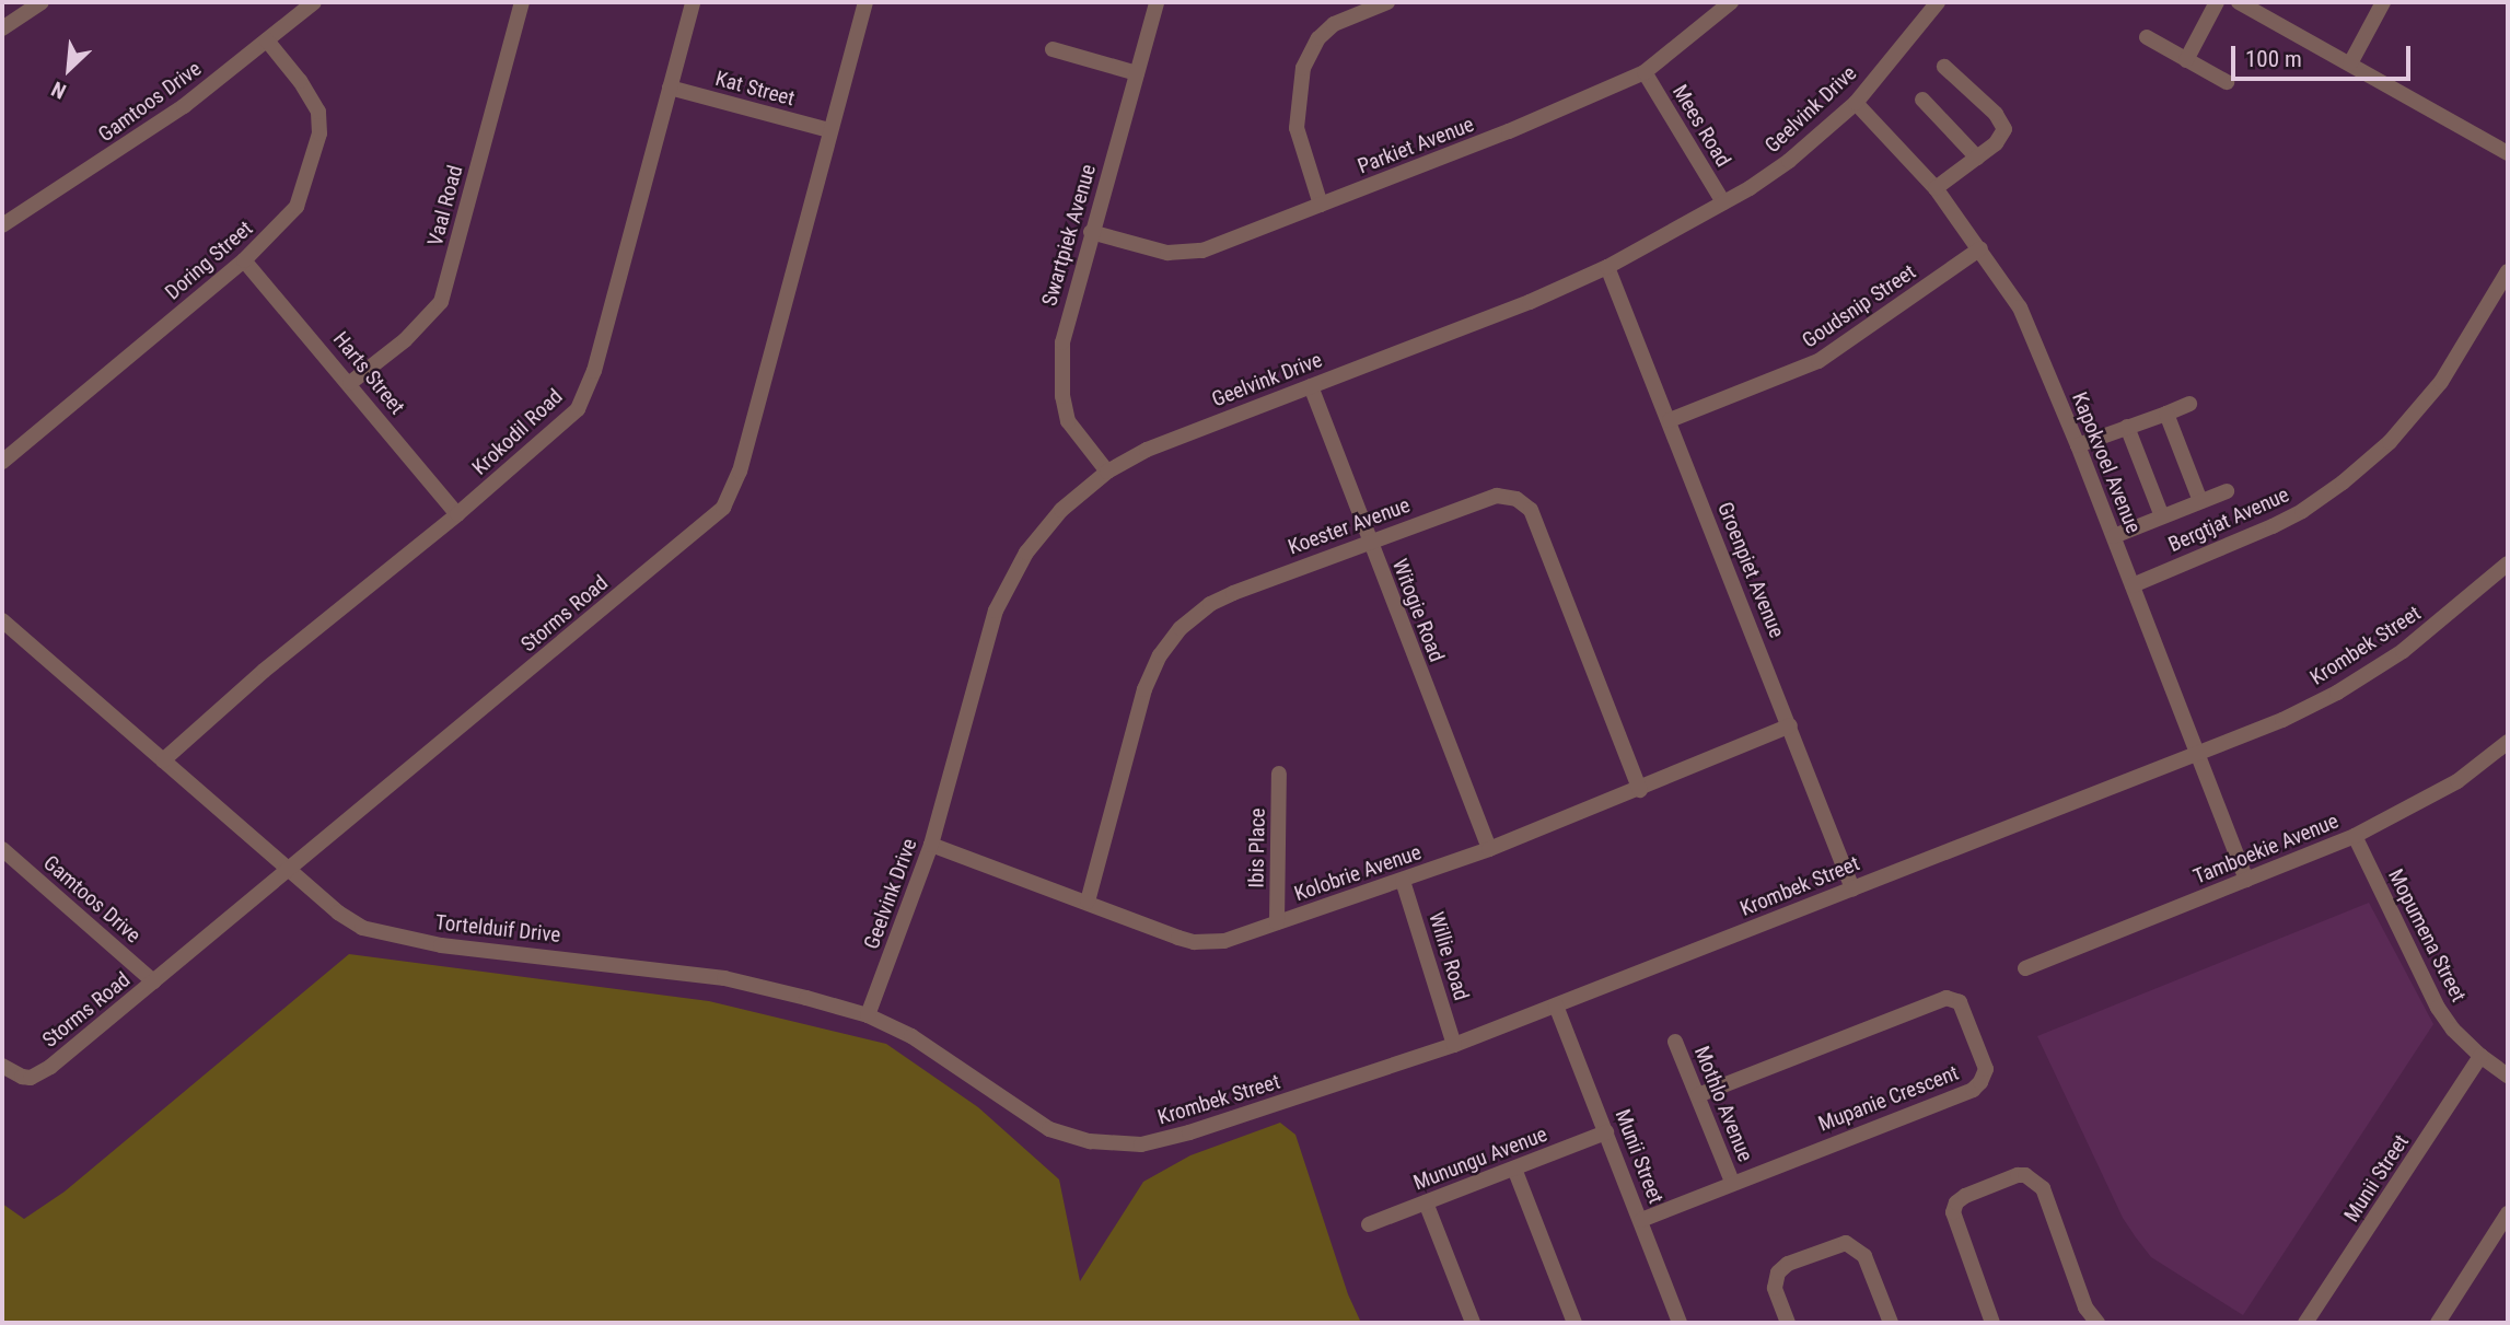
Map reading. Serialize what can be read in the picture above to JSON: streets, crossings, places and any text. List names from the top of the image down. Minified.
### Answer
{"streets":{"street":["Kat Street","Gamtoos Drive","Geelvink Drive","Mees Road","Parkiet Avenue","Vaal Road","Swartpiek Avenue","Doring Street","Goudsnip Street","Harts Street","Krokodil Road","Kapokvoel Avenue","Bergtjat Avenue","Koester Avenue","Groenpiet Avenue","Witogie Road","Storms Road","Krombek Street","Ibis Place","Tamboekie Avenue","Kolobrie Avenue","Tortelduif Drive","Mopumena Street","Willie Road","Mupanie Crescent","Mothlo Avenue","Munii Street","Munungu Avenue"]},"crossings":[["Kat Street","Krokodil Road"],["Kat Street","Storms Road"],["Gamtoos Drive","Doring Street"],["Gamtoos Drive","Storms Road"],["Geelvink Drive","Mees Road"],["Geelvink Drive","Swartpiek Avenue"],["Geelvink Drive","Kapokvoel Avenue"],["Geelvink Drive","Groenpiet Avenue"],["Geelvink Drive","Witogie Road"],["Geelvink Drive","Kolobrie Avenue"],["Geelvink Drive","Tortelduif Drive"],["Mees Road","Parkiet Avenue"],["Parkiet Avenue","Swartpiek Avenue"],["Vaal Road","Harts Street"],["Doring Street","Harts Street"],["Goudsnip Street","Kapokvoel Avenue"],["Goudsnip Street","Groenpiet Avenue"],["Harts Street","Krokodil Road"],["Krokodil Road","Tortelduif Drive"],["Kapokvoel Avenue","Bergtjat Avenue"],["Kapokvoel Avenue","Krombek Street"],["Kapokvoel Avenue","Tamboekie Avenue"],["Koester Avenue","Witogie Road"],["Koester Avenue","Kolobrie Avenue"],["Groenpiet Avenue","Krombek Street"],["Groenpiet Avenue","Kolobrie Avenue"],["Witogie Road","Kolobrie Avenue"],["Storms Road","Tortelduif Drive"],["Krombek Street","Tortelduif Drive"],["Krombek Street","Willie Road"],["Krombek Street","Munii Street"],["Ibis Place","Kolobrie Avenue"],["Tamboekie Avenue","Mopumena Street"],["Kolobrie Avenue","Willie Road"],["Mopumena Street","Munii Street"],["Mupanie Crescent","Mothlo Avenue"],["Mupanie Crescent","Munii Street"],["Munii Street","Munungu Avenue"]],"scale_bar":"100 m","north":"bottom left"}
